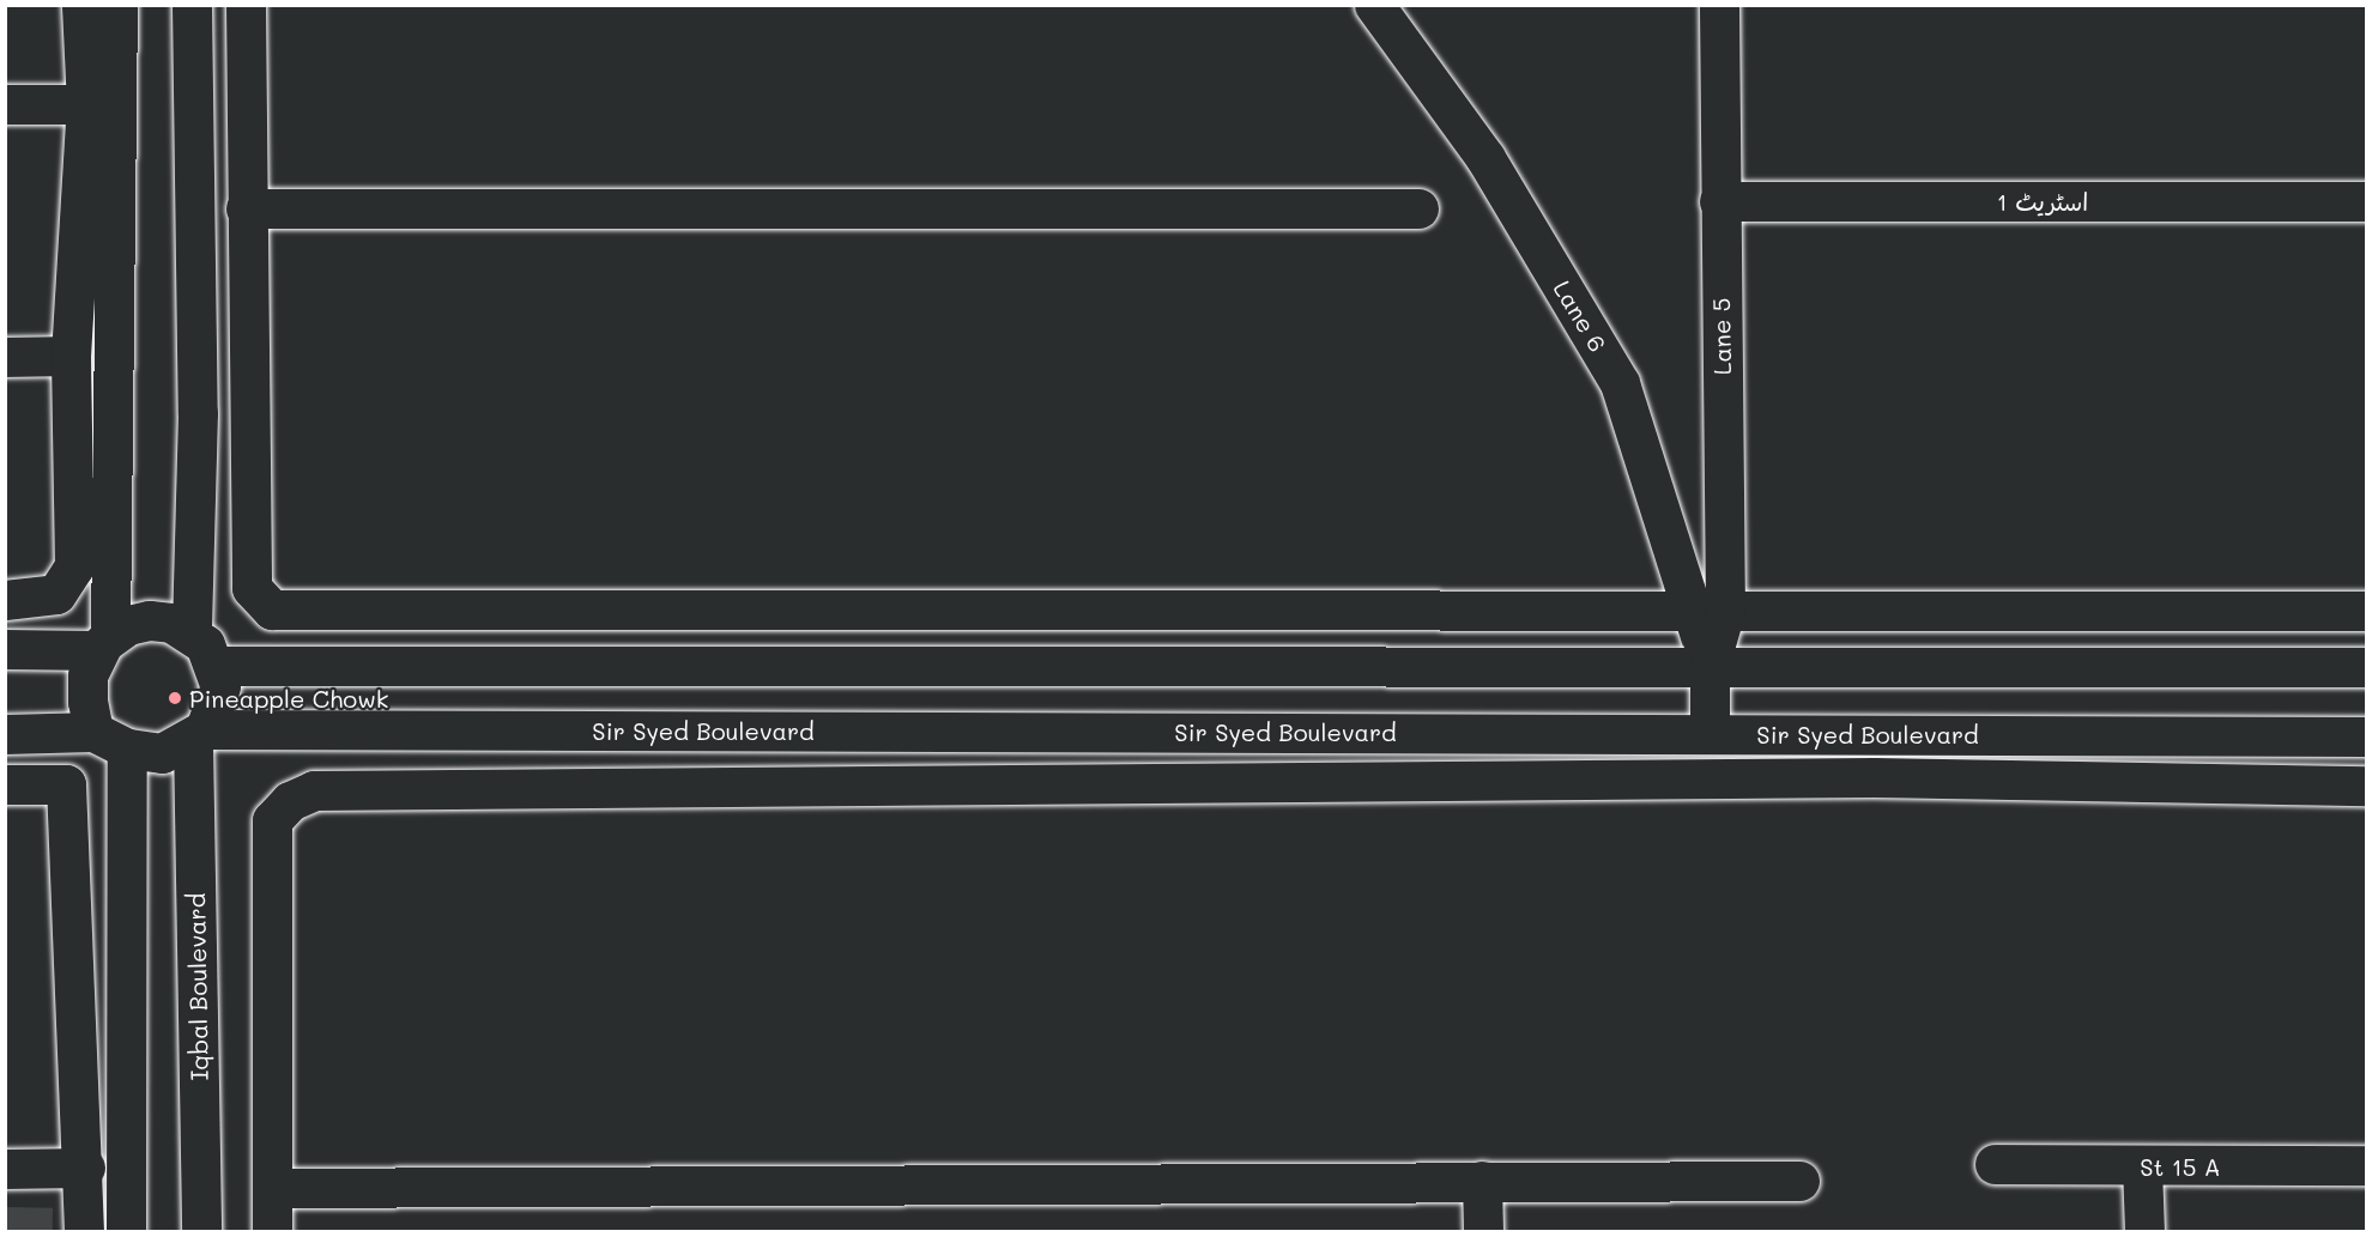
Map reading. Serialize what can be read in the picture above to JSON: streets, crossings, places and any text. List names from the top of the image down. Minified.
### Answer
{"streets":{"street":["اسٹریٹ 1","Lane 6","Lane 5","Sir Syed Boulevard","Iqbal Boulevard","St 15 A"]},"crossings":[["اسٹریٹ 1","Lane 5"],["Lane 6","Lane 5"],["Lane 5","Sir Syed Boulevard"],["Sir Syed Boulevard","Iqbal Boulevard"]],"places":["Pineapple Chowk"]}
